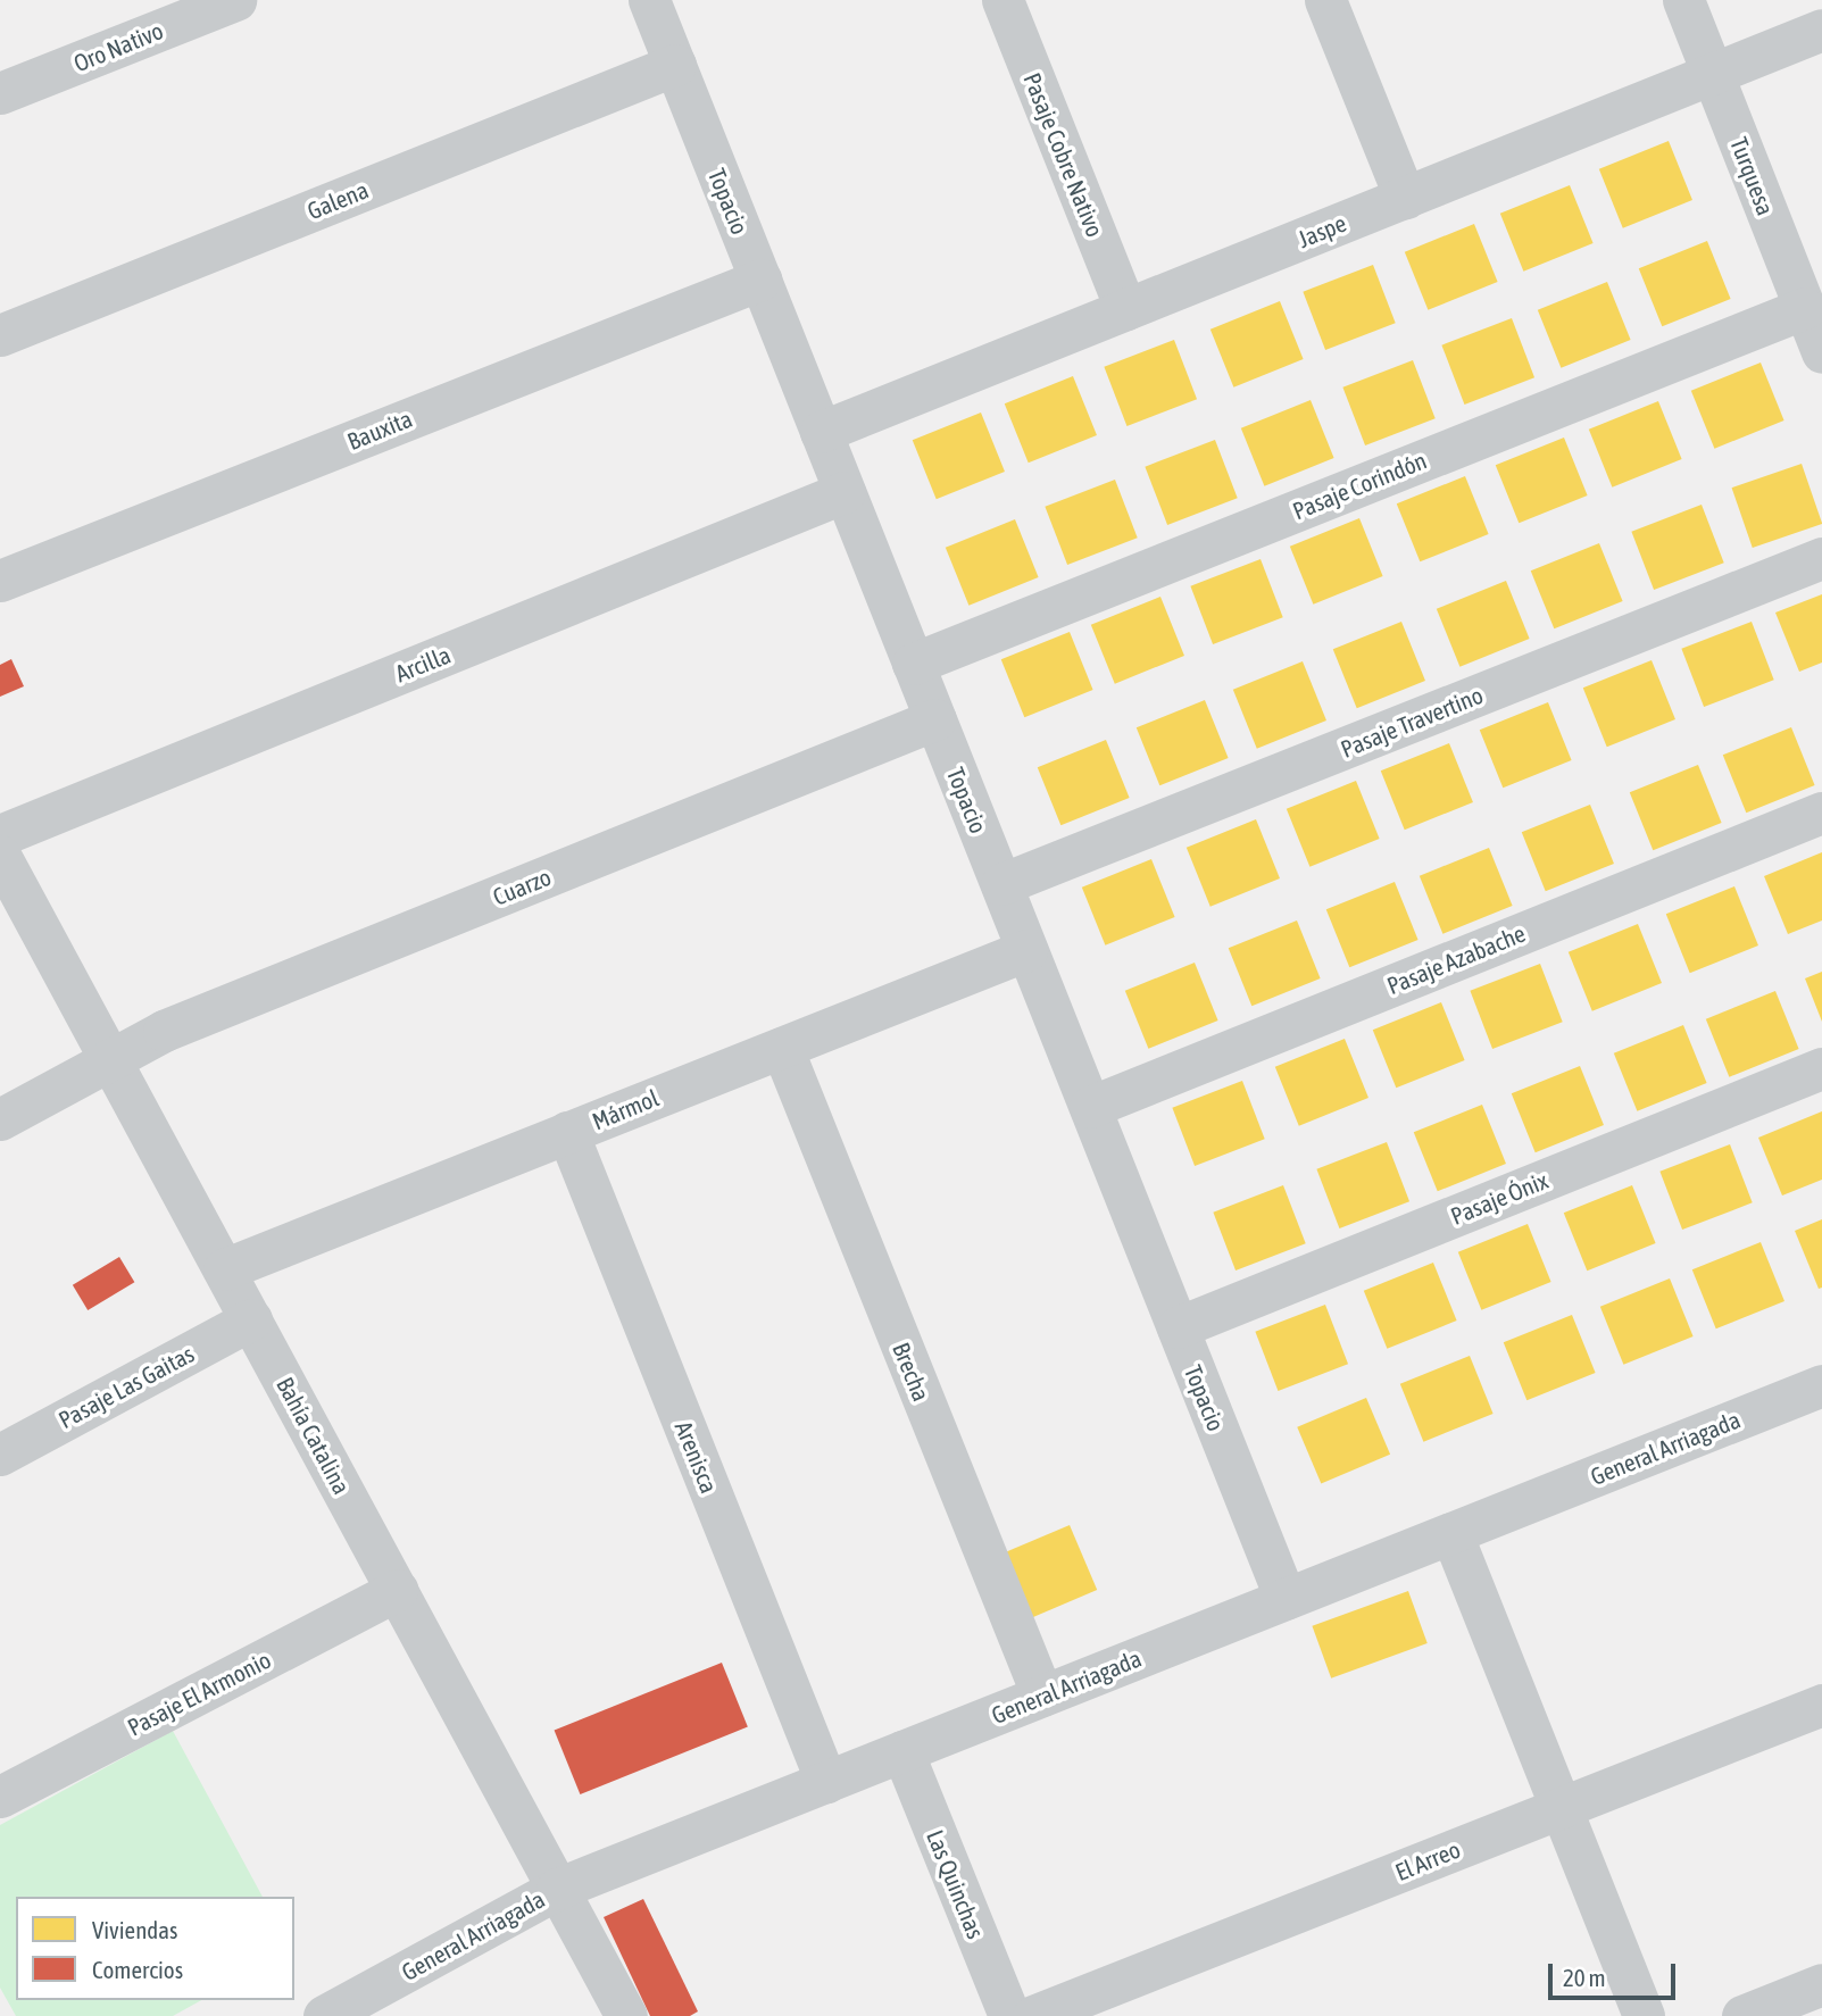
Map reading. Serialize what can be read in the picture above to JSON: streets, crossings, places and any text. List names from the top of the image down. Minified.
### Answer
{"streets":{"street":["Oro Nativo","Pasaje Cobre Nativo","Turquesa","Galena","Topacio","Jaspe","Bauxita","Pasaje Corindón","Arcilla","Pasaje Travertino","Cuarzo","Pasaje Azabache","Mármol","Pasaje Ónix","Brecha","Pasaje Las Gaitas","Bahía Catalina","General Arriagada","Arenisca","Pasaje El Armonio","El Arreo","Las Quinchas"]},"crossings":[["Pasaje Cobre Nativo","Jaspe"],["Turquesa","Jaspe"],["Turquesa","Pasaje Corindón"],["Galena","Topacio"],["Topacio","Jaspe"],["Topacio","Bauxita"],["Topacio","Pasaje Corindón"],["Topacio","Arcilla"],["Topacio","Pasaje Travertino"],["Topacio","Cuarzo"],["Topacio","Pasaje Azabache"],["Topacio","Mármol"],["Topacio","Pasaje Ónix"],["Topacio","General Arriagada"],["Cuarzo","Bahía Catalina"],["Mármol","Brecha"],["Mármol","Bahía Catalina"],["Mármol","Arenisca"],["Brecha","General Arriagada"],["Pasaje Las Gaitas","Bahía Catalina"],["Bahía Catalina","General Arriagada"],["Bahía Catalina","Pasaje El Armonio"],["General Arriagada","Arenisca"],["General Arriagada","Las Quinchas"]],"legend":["Viviendas","Comercios"],"scale_bar":"20 m"}
